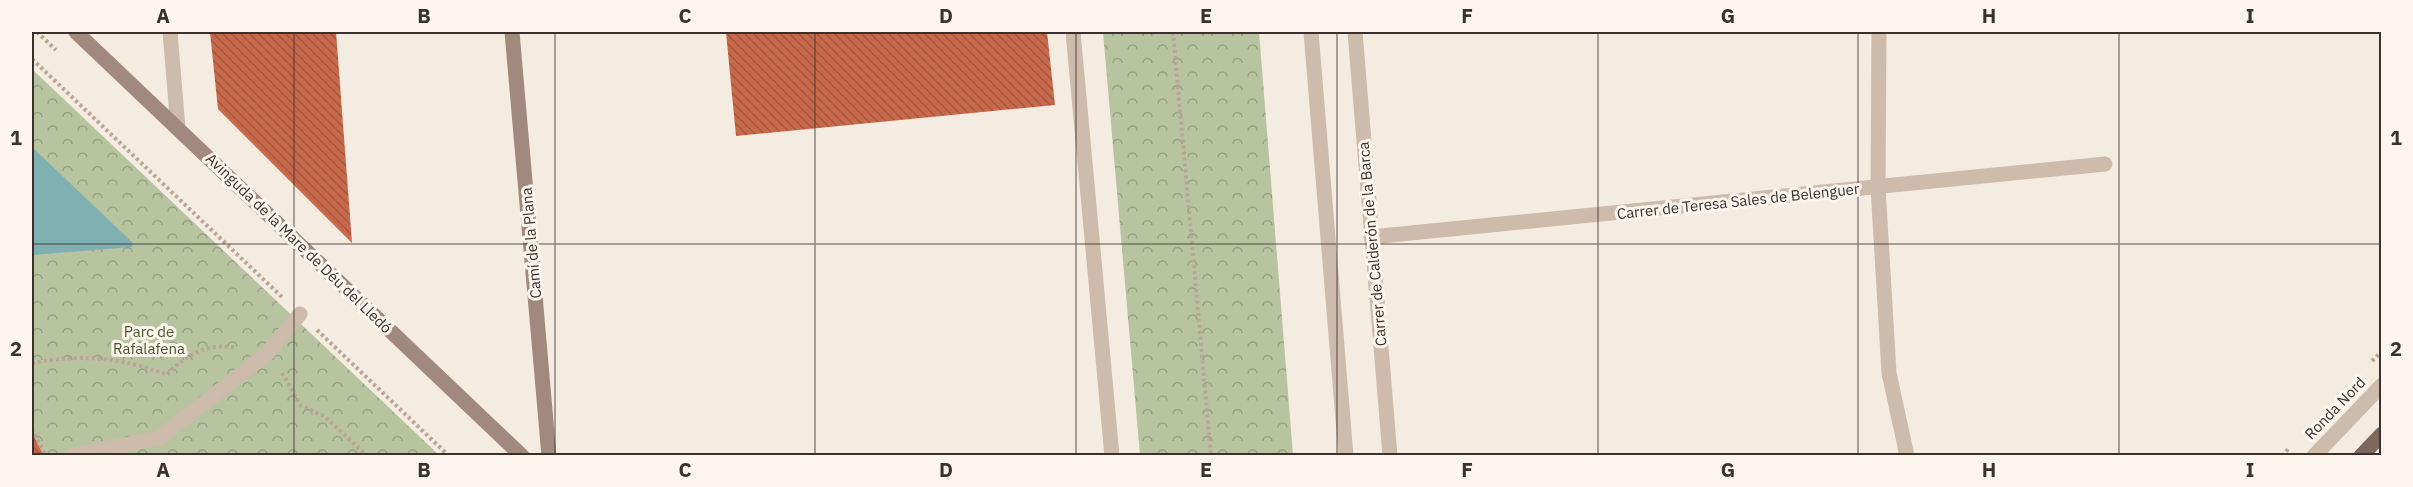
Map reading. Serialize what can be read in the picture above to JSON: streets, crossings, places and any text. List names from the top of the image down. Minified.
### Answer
{"streets":{"street":["Carrer de Teresa Sales de Belenguer","Avinguda de la Mare de Déu del Lledó","Camí de la Plana","Carrer de Calderón de la Barca","Ronda Nord"]},"crossings":[["Carrer de Teresa Sales de Belenguer","Carrer de Calderón de la Barca"]],"parks":["Parc de Rafalafena"],"grid":{"columns":["A","B","C","D","E","F","G","H","I"],"rows":["1","2"]}}
